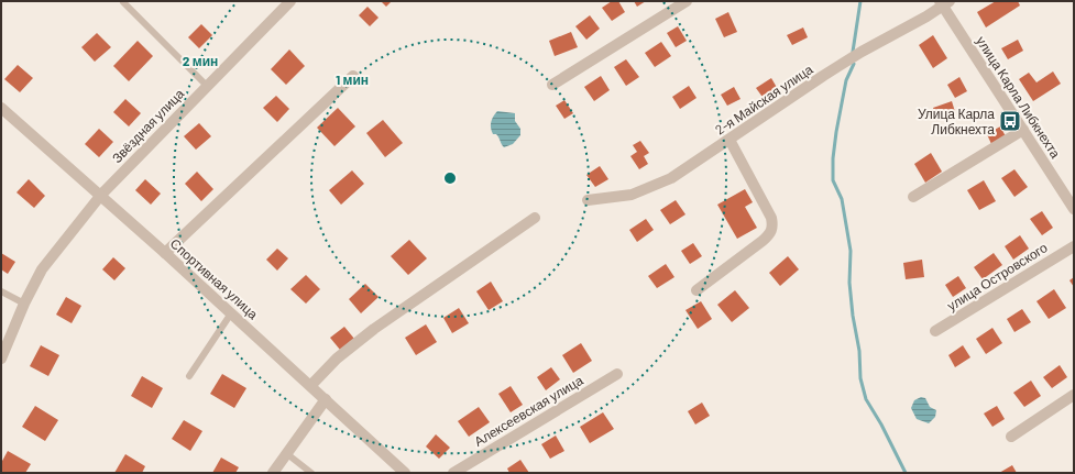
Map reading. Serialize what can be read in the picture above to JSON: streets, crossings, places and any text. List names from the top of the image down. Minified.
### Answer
{"streets":{"street":["улица Карла Либкнехта","2-я Майская улица","Звёздная улица","улица Островского","Спортивная улица","Алексеевская улица"]},"crossings":[["улица Карла Либкнехта","2-я Майская улица"],["Звёздная улица","Спортивная улица"]],"places":{"bus stop":["Улица Карла Либкнехта"]},"rings":["2 мин","1 мин"]}
